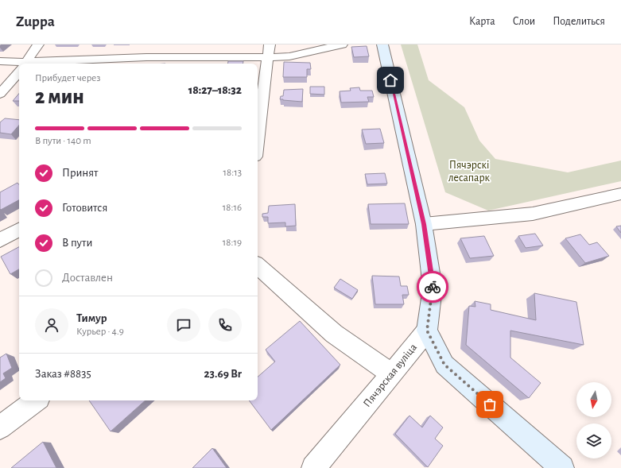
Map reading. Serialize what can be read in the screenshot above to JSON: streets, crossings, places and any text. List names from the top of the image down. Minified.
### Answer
{"streets":{"street":["Пячэрская вуліца"]},"parks":["Пячэрскі лесапарк"],"north":"bottom","page":{"header":"Zuppa","nav":["Карта","Слои","Поделиться"],"heading":["2 мин","Прибудет через","18:27–18:32"],"panel":["Тимур","Курьер · 4.9","Заказ #8835","23.69 Br"],"bar":"В пути · 140 m","list":[["Принят","18:13"],["Готовится","18:16"],["В пути","18:19"],"Доставлен"]}}
